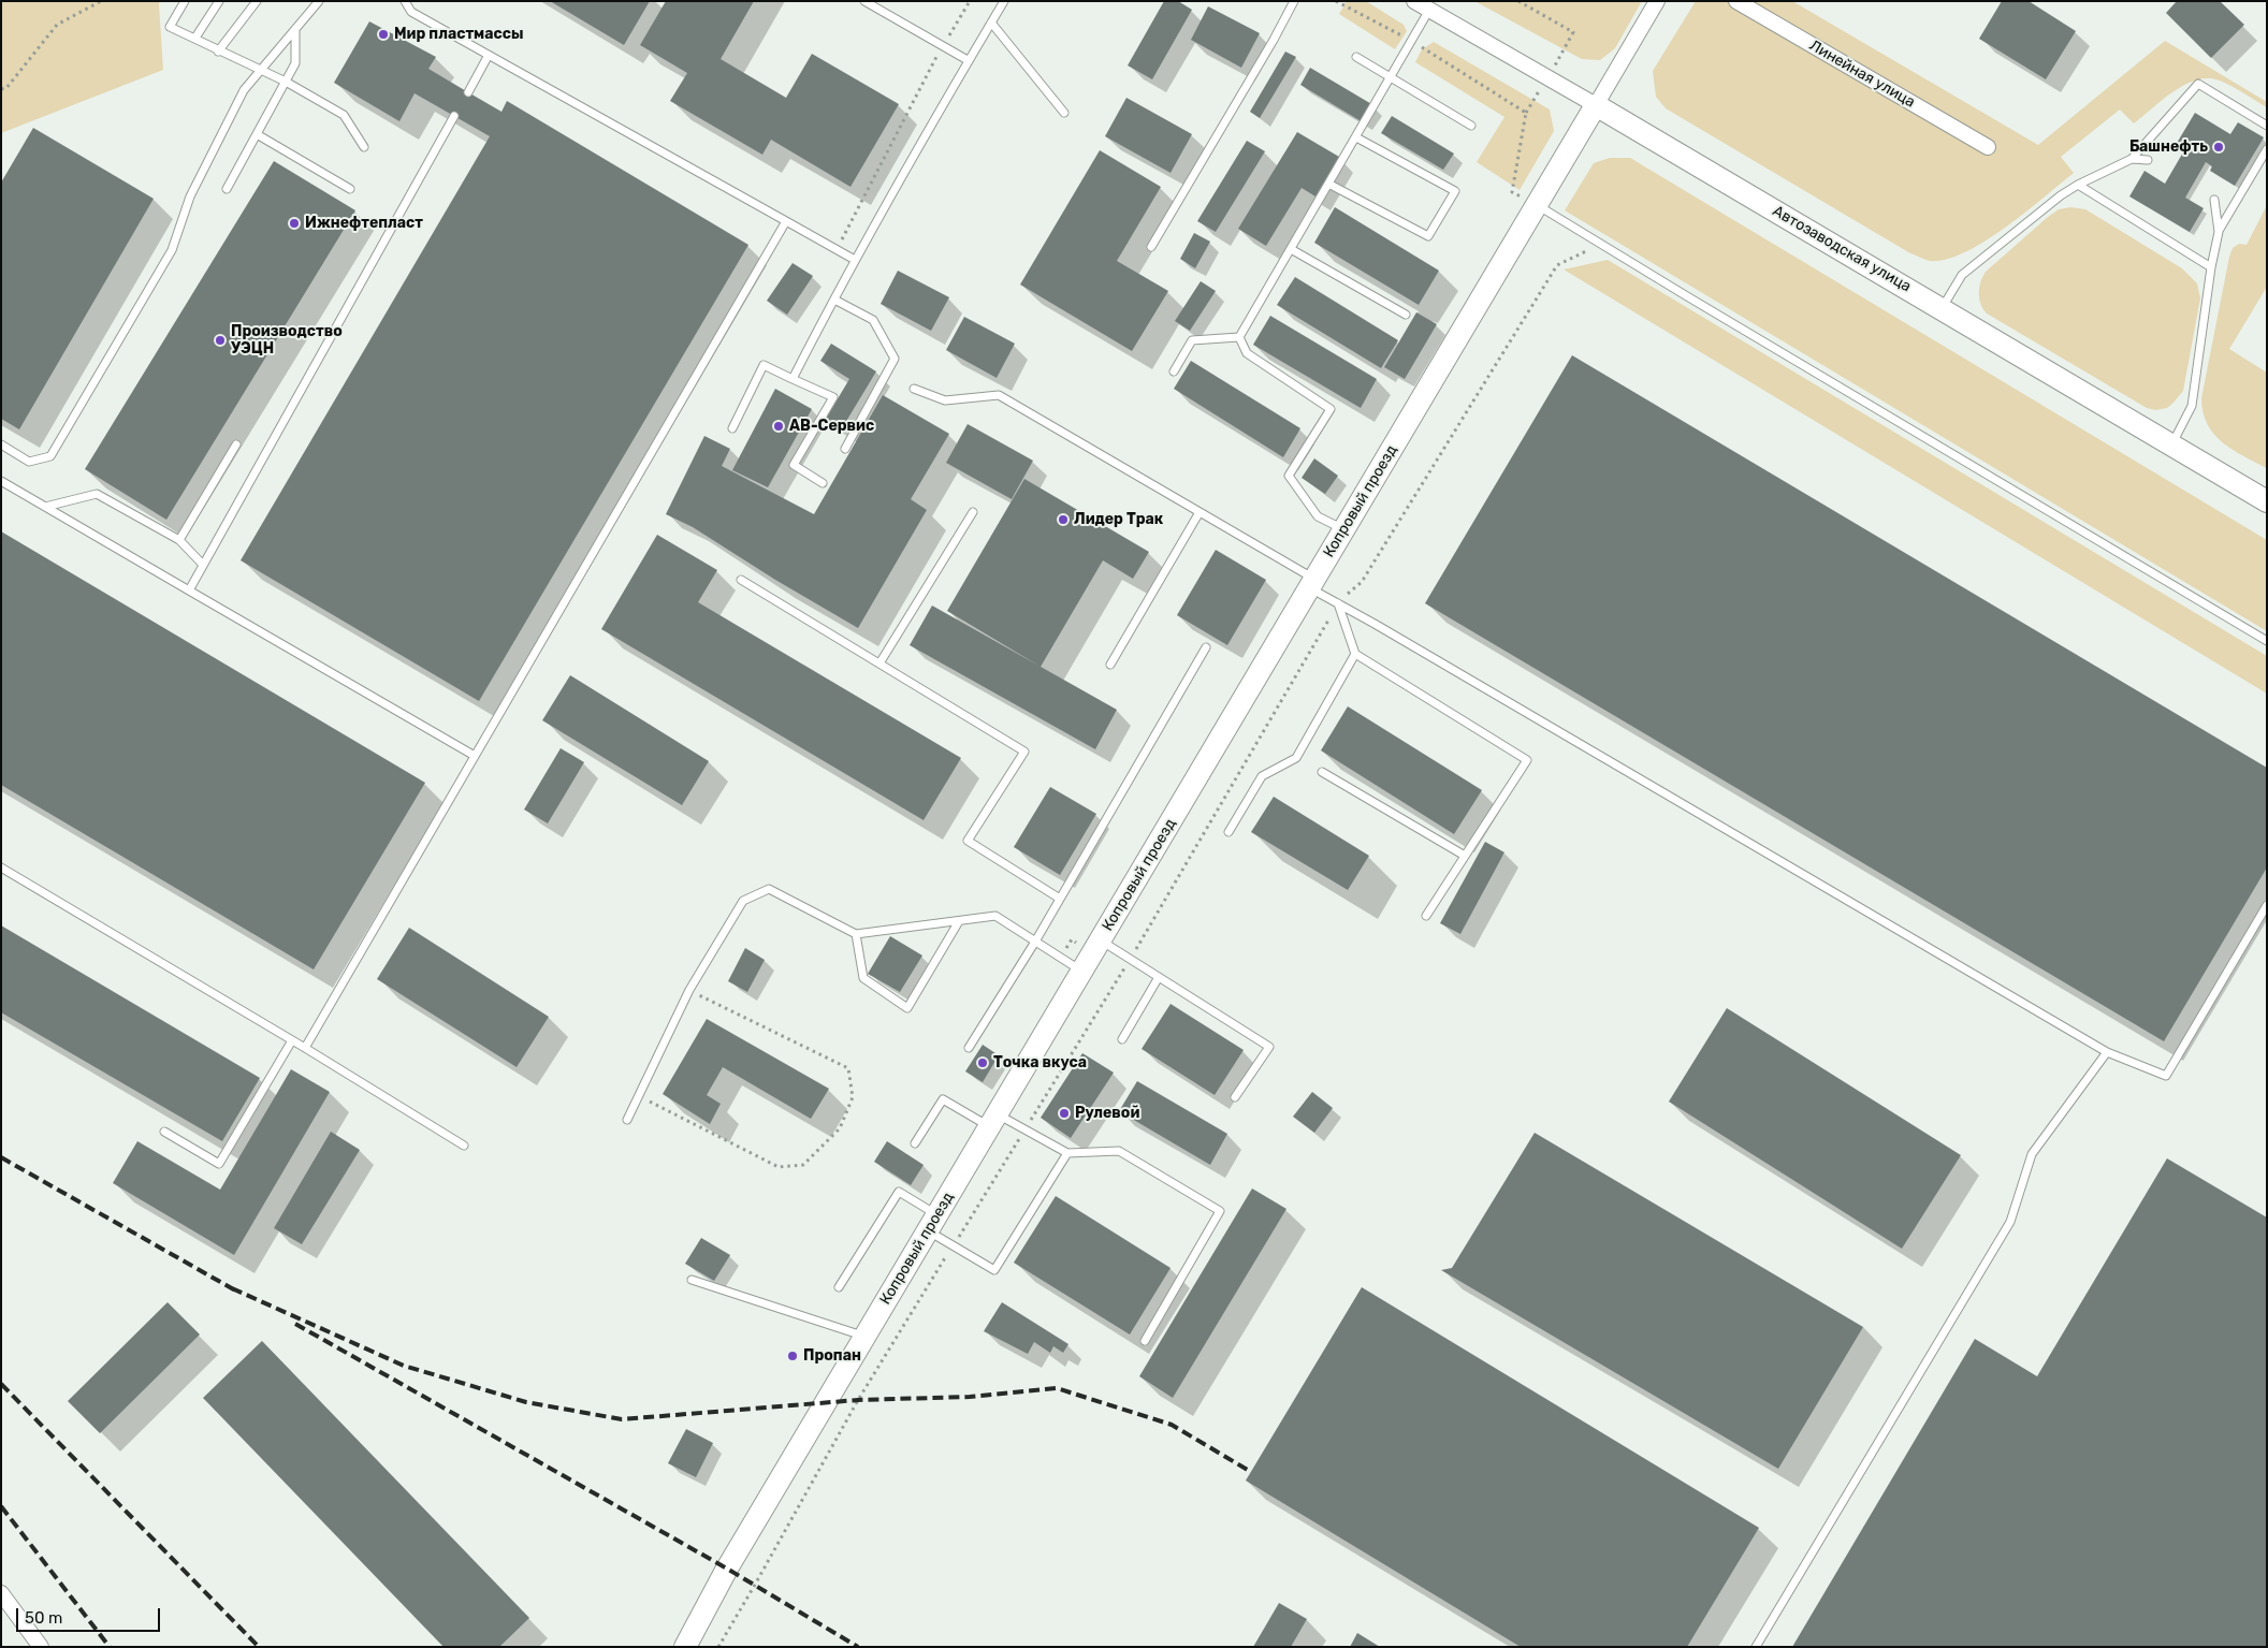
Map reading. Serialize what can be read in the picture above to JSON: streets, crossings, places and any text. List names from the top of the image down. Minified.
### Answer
{"streets":{"main road":["Автозаводская улица","Копровый проезд"],"street":["Линейная улица"]},"crossings":[["Автозаводская улица","Копровый проезд"]],"places":["Мир пластмассы","Башнефть","Ижнефтепласт","Производство УЭЦН","АВ-Сервис","Лидер Трак","Точка вкуса","Рулевой","Пропан"],"scale_bar":"50 m"}
